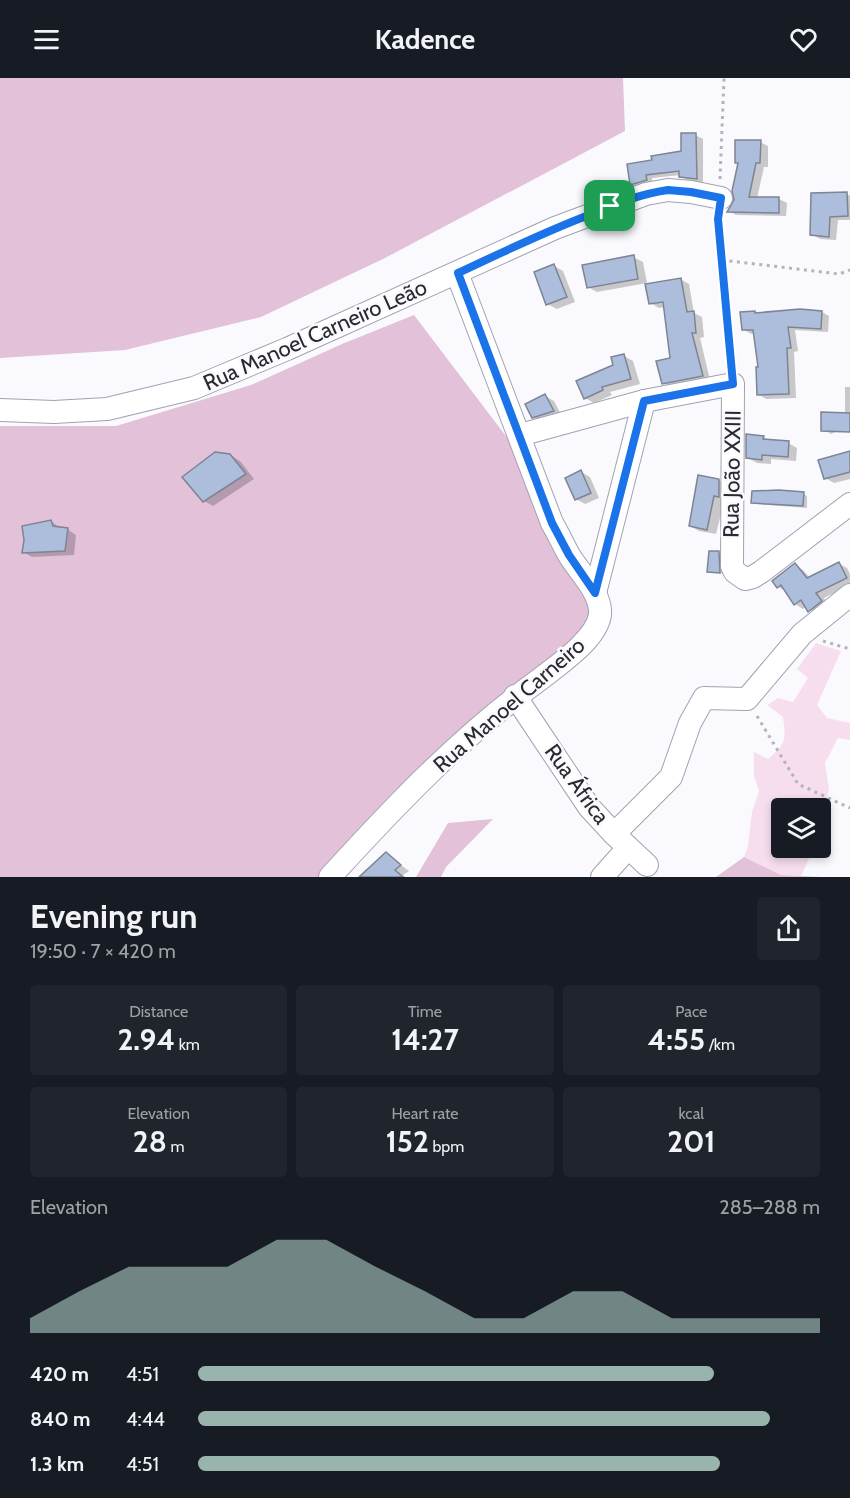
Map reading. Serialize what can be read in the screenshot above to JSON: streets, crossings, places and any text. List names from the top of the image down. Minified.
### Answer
{"streets":{"street":["Rua Manoel Carneiro Leão","Rua João XXIII","Rua Manoel Carneiro","Rua África"]},"crossings":[["Rua Manoel Carneiro Leão","Rua João XXIII"],["Rua Manoel Carneiro Leão","Rua Manoel Carneiro"],["Rua Manoel Carneiro","Rua África"]],"page":{"header":"Kadence","heading":["Evening run","19:50 · 7 × 420 m"],"stats":[["Distance","2.94 km"],["Time","14:27"],["Pace","4:55 /km"],["Elevation","28 m"],["Heart rate","152 bpm"],["kcal","201"]],"chart":["Elevation","285–288 m"],"list":[{"name":"420 m","note":"4:51"},{"name":"840 m","note":"4:44"},{"name":"1.3 km","note":"4:51"}]}}
